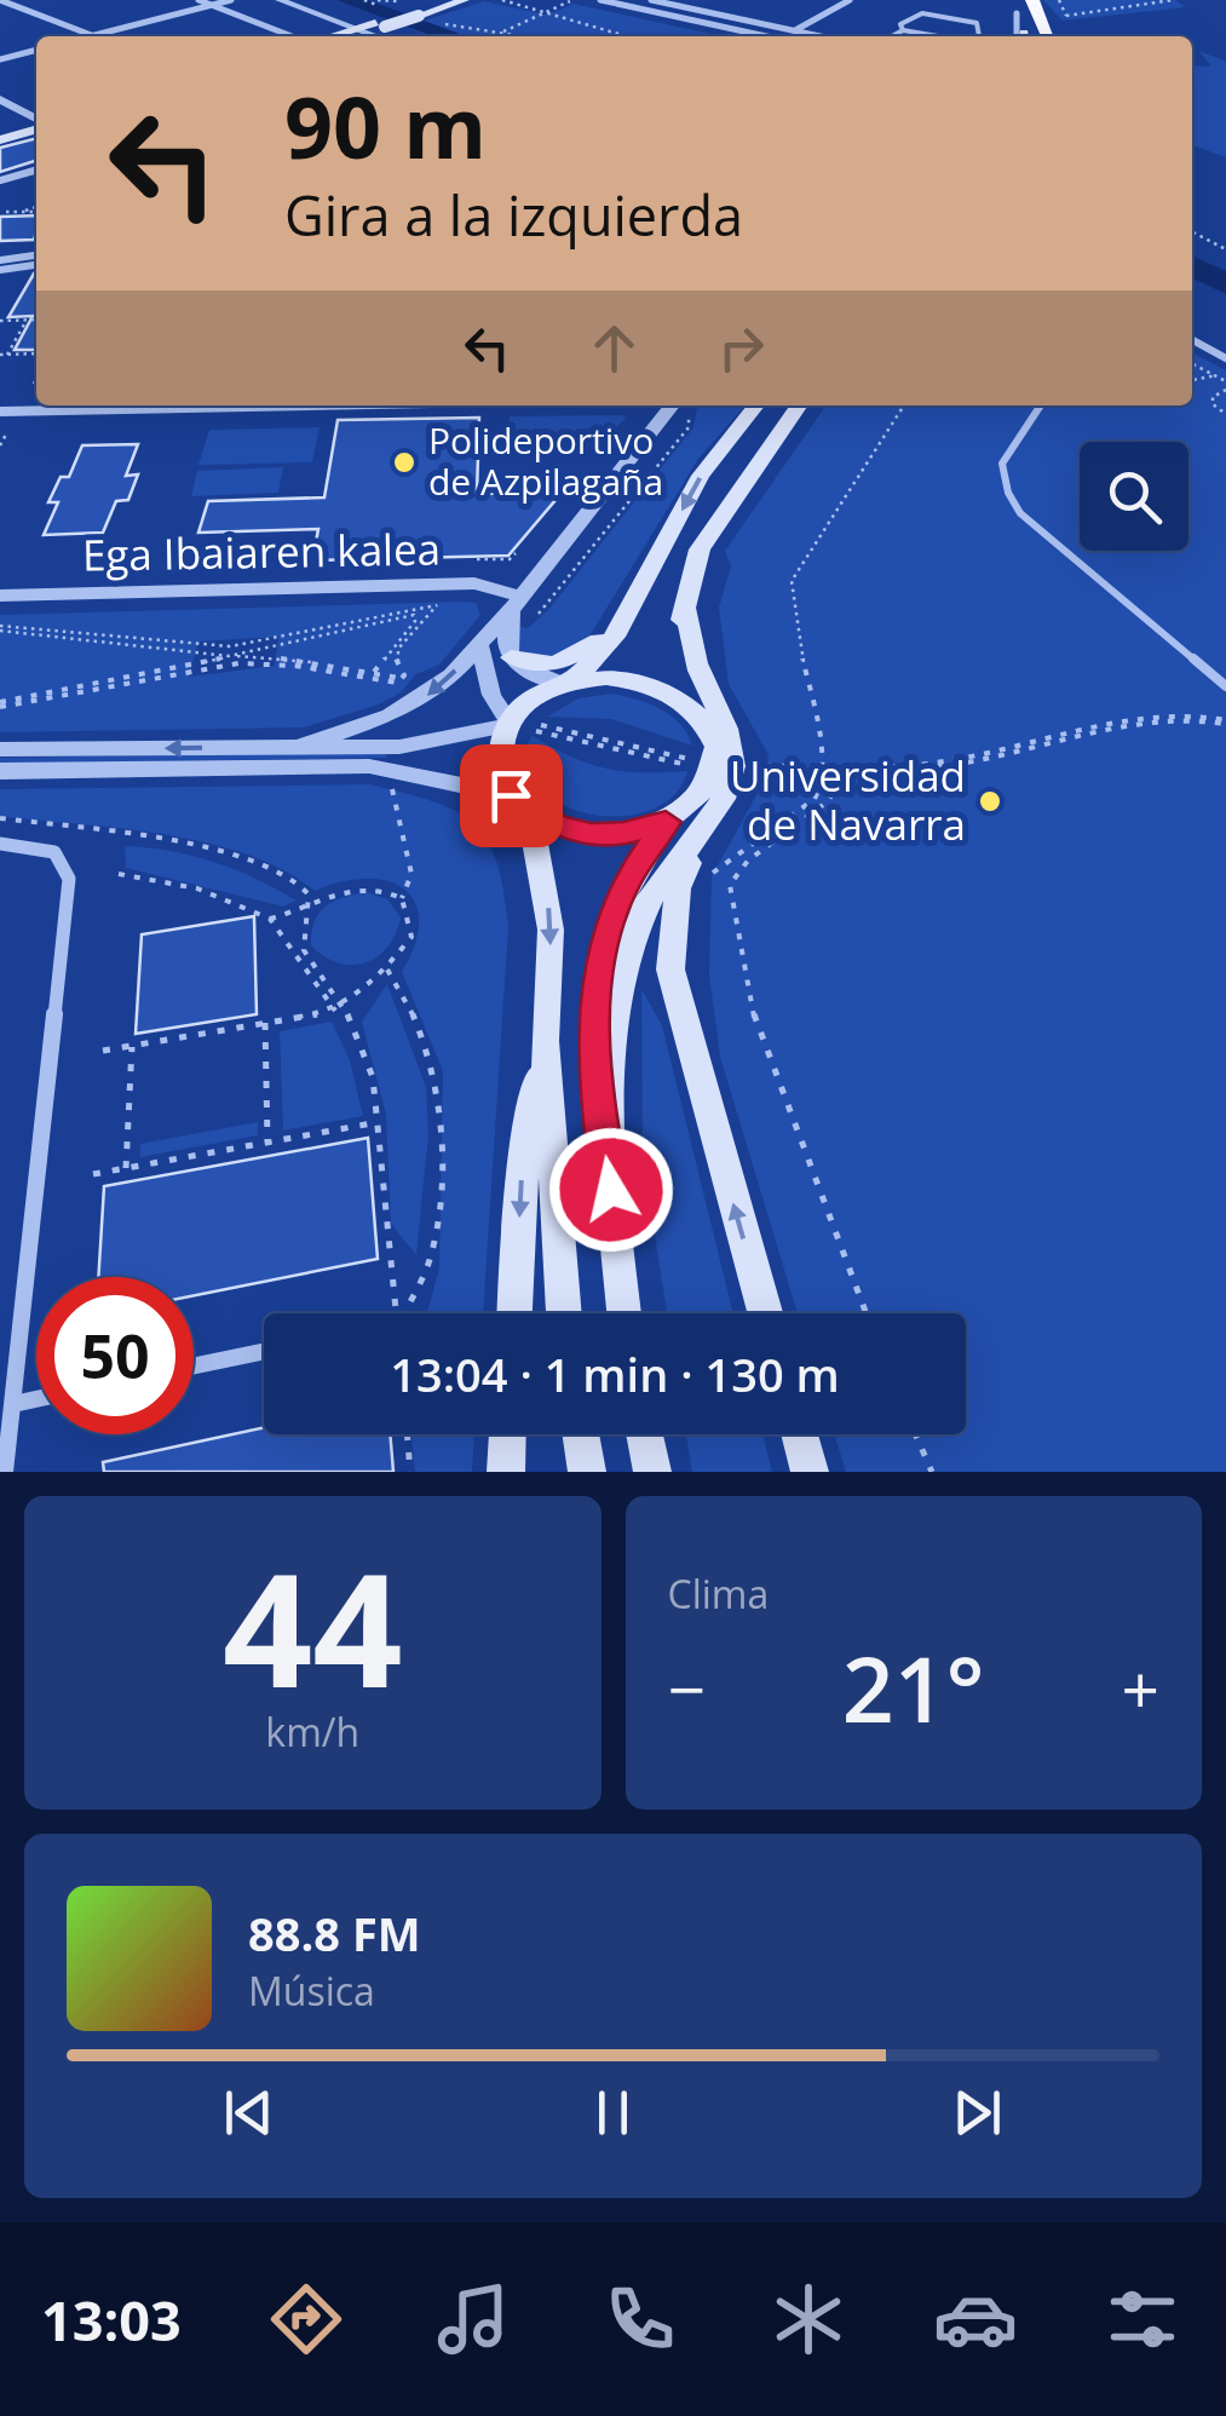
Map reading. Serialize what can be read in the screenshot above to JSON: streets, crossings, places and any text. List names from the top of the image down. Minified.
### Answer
{"streets":{"street":["Ega Ibaiaren kalea"]},"places":["Polideportivo de Azpilagaña","Universidad de Navarra"],"page":{"turn":["90 m","Gira a la izquierda"],"limit":"50","trip":"13:04 · 1 min · 130 m","tile":[["44","km/h"],"Clima"],"heat":["−","21°","+"],"song":["88.8 FM","Música"],"tabs":"13:03"}}
